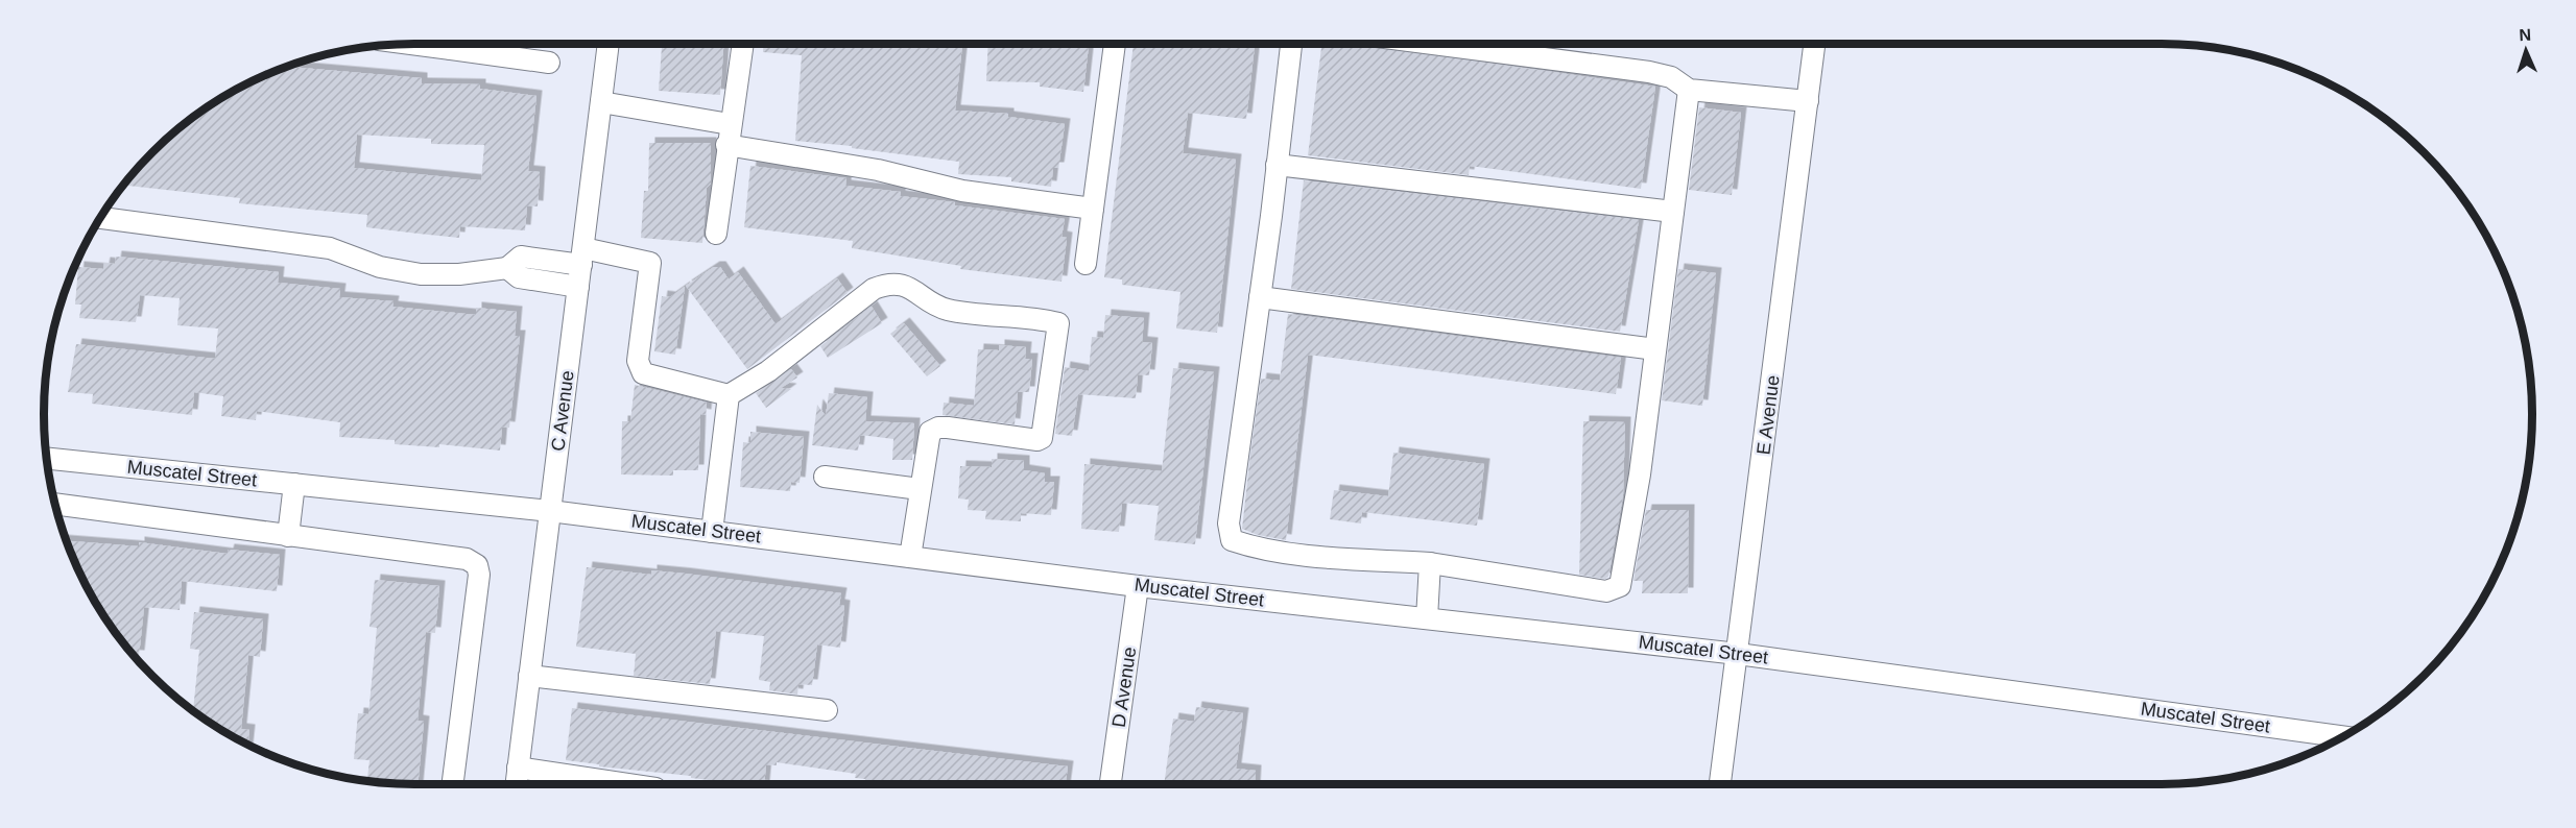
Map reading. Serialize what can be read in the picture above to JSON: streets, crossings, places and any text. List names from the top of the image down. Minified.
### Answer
{"streets":{"street":["C Avenue","E Avenue","Muscatel Street","D Avenue"]},"crossings":[["C Avenue","Muscatel Street"],["E Avenue","Muscatel Street"],["Muscatel Street","D Avenue"]],"north":"top"}
